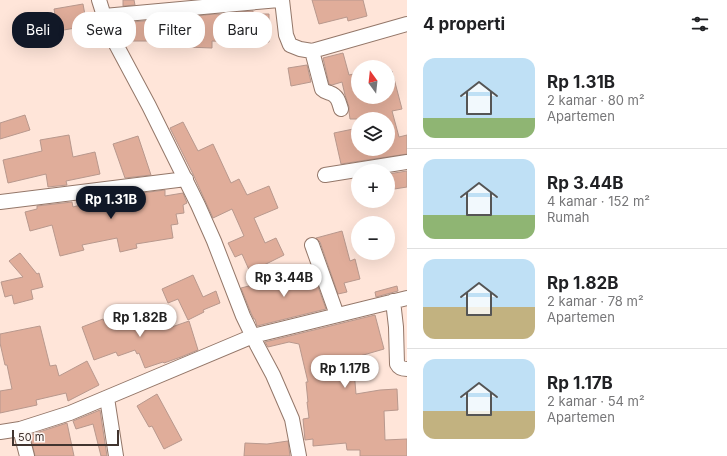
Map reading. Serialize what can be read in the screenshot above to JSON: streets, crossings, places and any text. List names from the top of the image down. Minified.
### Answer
{"scale_bar":"50 m","north":"top","page":{"heading":"4 properti","chip":["Beli","Sewa","Filter","Baru"],"list":[{"name":"Rp 1.31B","note":"2 kamar · 80 m² · Apartemen"},{"name":"Rp 3.44B","note":"4 kamar · 152 m² · Rumah"},{"name":"Rp 1.82B","note":"2 kamar · 78 m² · Apartemen"},{"name":"Rp 1.17B","note":"2 kamar · 54 m² · Apartemen"}],"map_buttons":["+","−"],"price":["Rp 1.31B","Rp 3.44B","Rp 1.82B","Rp 1.17B"],"scale":"50 m"}}
